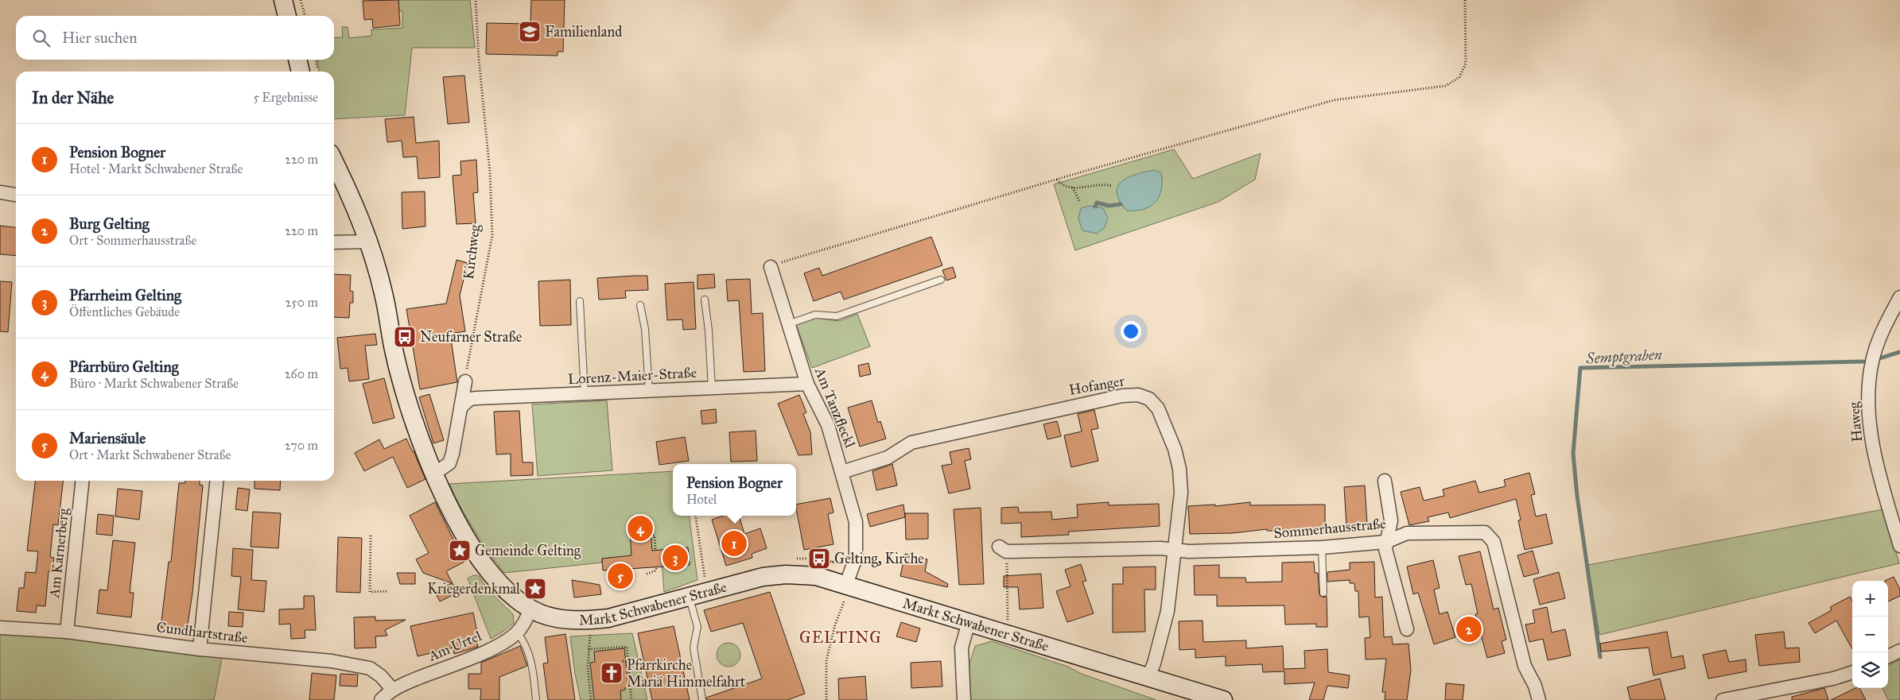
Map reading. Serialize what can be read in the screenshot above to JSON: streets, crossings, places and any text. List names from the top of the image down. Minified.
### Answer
{"streets":{"main road":["Markt Schwabener Straße"],"street":["Lorenz-Maier-Straße","Hofanger","Am Tanzfleckl","Haweg","Sommerhausstraße","Am Karnerberg","Cundhartstraße","Am Urtel"],"path":["Kirchweg"]},"crossings":[["Lorenz-Maier-Straße","Am Tanzfleckl"],["Hofanger","Am Tanzfleckl"],["Hofanger","Sommerhausstraße"],["Hofanger","Markt Schwabener Straße"],["Am Tanzfleckl","Markt Schwabener Straße"],["Am Karnerberg","Cundhartstraße"],["Markt Schwabener Straße","Am Urtel"],["Cundhartstraße","Am Urtel"]],"districts":["GELTING"],"water":["Semptgraben"],"places":{"school or university":["Familienland"],"bus stop":["Neufarner Straße","Gelting, Kirche"],"place":["Gemeinde Gelting","Kriegerdenkmal"],"church":["Pfarrkirche Mariä Himmelfahrt"]},"page":{"search":"Hier suchen","heading":["In der Nähe","5 Ergebnisse"],"list":[{"mark":"1","name":"Pension Bogner","note":"Hotel · Markt Schwabener Straße","value":"220 m"},{"mark":"2","name":"Burg Gelting","note":"Ort · Sommerhausstraße","value":"220 m"},{"mark":"3","name":"Pfarrheim Gelting","note":"Öffentliches Gebäude","value":"250 m"},{"mark":"4","name":"Pfarrbüro Gelting","note":"Büro · Markt Schwabener Straße","value":"260 m"},{"mark":"5","name":"Mariensäule","note":"Ort · Markt Schwabener Straße","value":"270 m"}],"popup":["Pension Bogner","Hotel"],"pins":["4","1","3","5","2"],"map_buttons":["+","−"]}}
